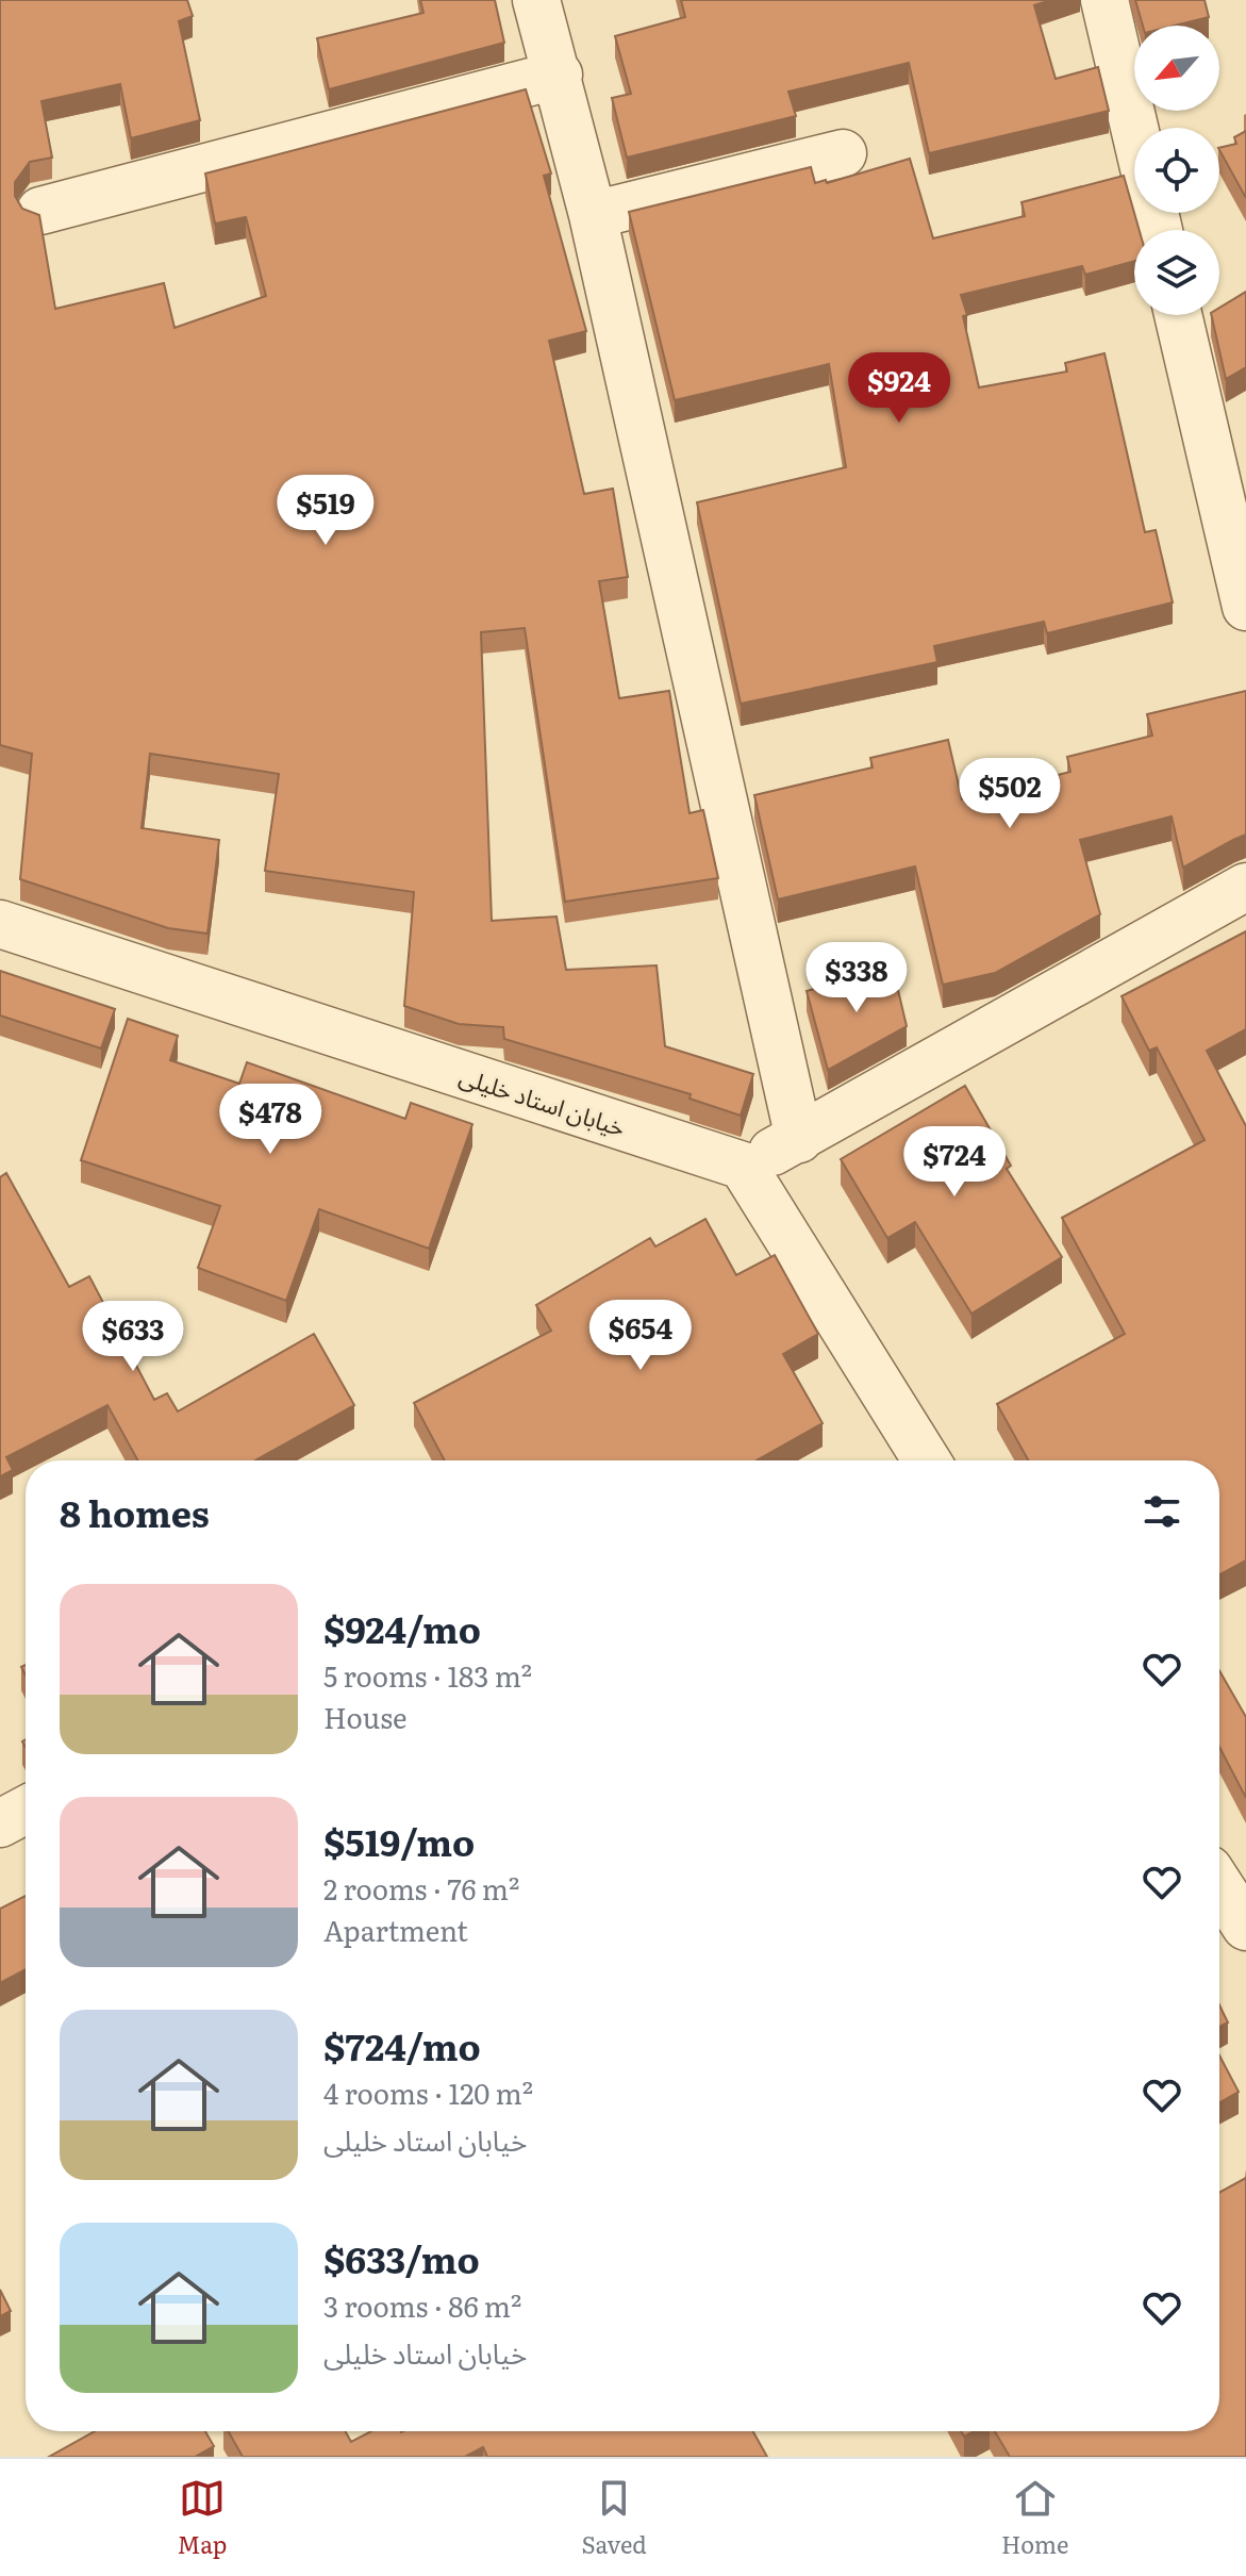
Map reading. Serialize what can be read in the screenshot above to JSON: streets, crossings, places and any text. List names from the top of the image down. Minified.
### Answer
{"streets":{"street":["خیابان استاد خلیلی"]},"north":"bottom left","page":{"price":["$924","$519","$502","$338","$478","$724","$654","$633"],"heading":"8 homes","list":[{"name":"$924/mo","note":"5 rooms · 183 m² · House"},{"name":"$519/mo","note":"2 rooms · 76 m² · Apartment"},{"name":"$724/mo","note":"4 rooms · 120 m² · خیابان استاد خلیلی"},{"name":"$633/mo","note":"3 rooms · 86 m² · خیابان استاد خلیلی"}],"tabs":["Map","Saved","Home"]}}
